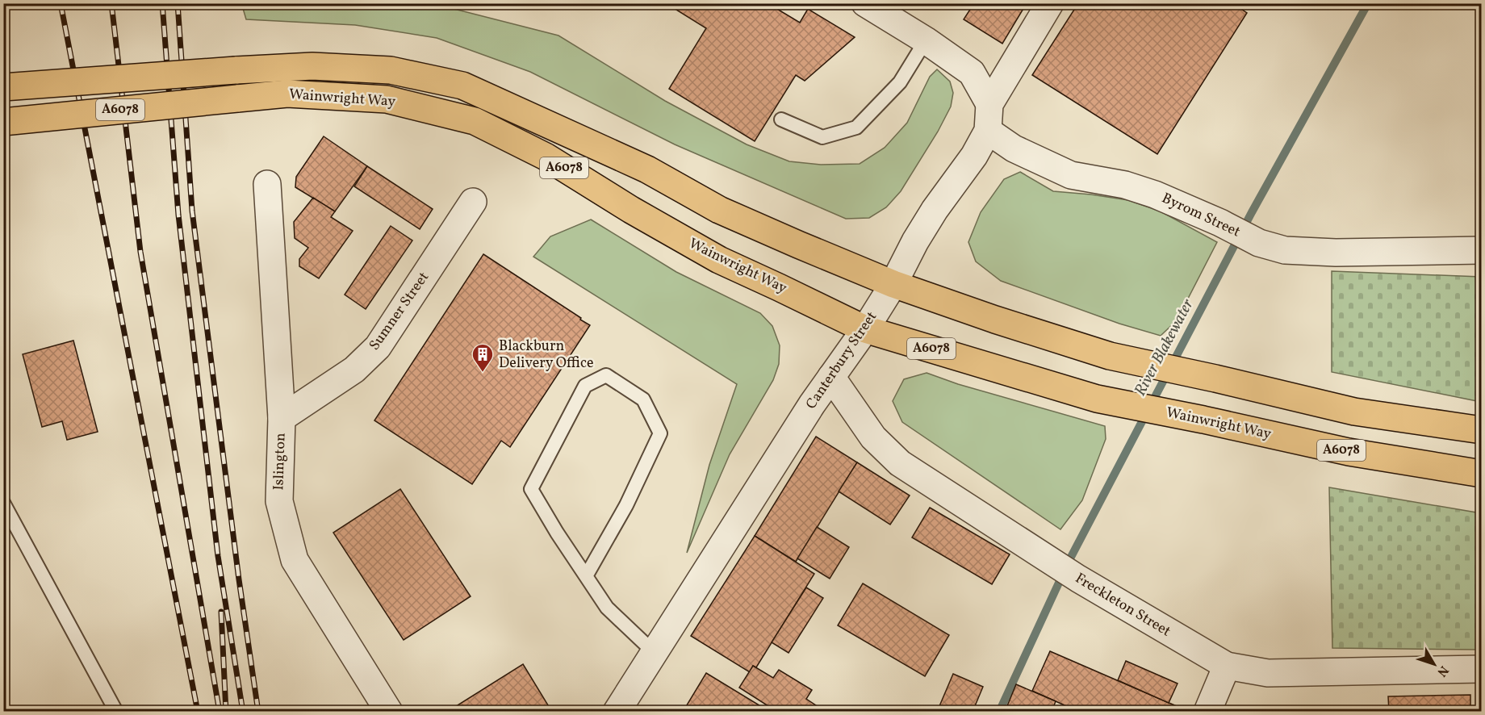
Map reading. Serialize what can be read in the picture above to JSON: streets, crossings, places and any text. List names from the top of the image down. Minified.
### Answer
{"streets":{"highway":["Wainwright Way","A6078"],"street":["Byrom Street","Sumner Street","Canterbury Street","Islington","Freckleton Street"]},"crossings":[["Wainwright Way","Canterbury Street"],["Byrom Street","Canterbury Street"],["Sumner Street","Islington"],["Canterbury Street","Freckleton Street"]],"water":["River Blakewater"],"places":{"building":["Blackburn Delivery Office"]},"north":"bottom right"}
